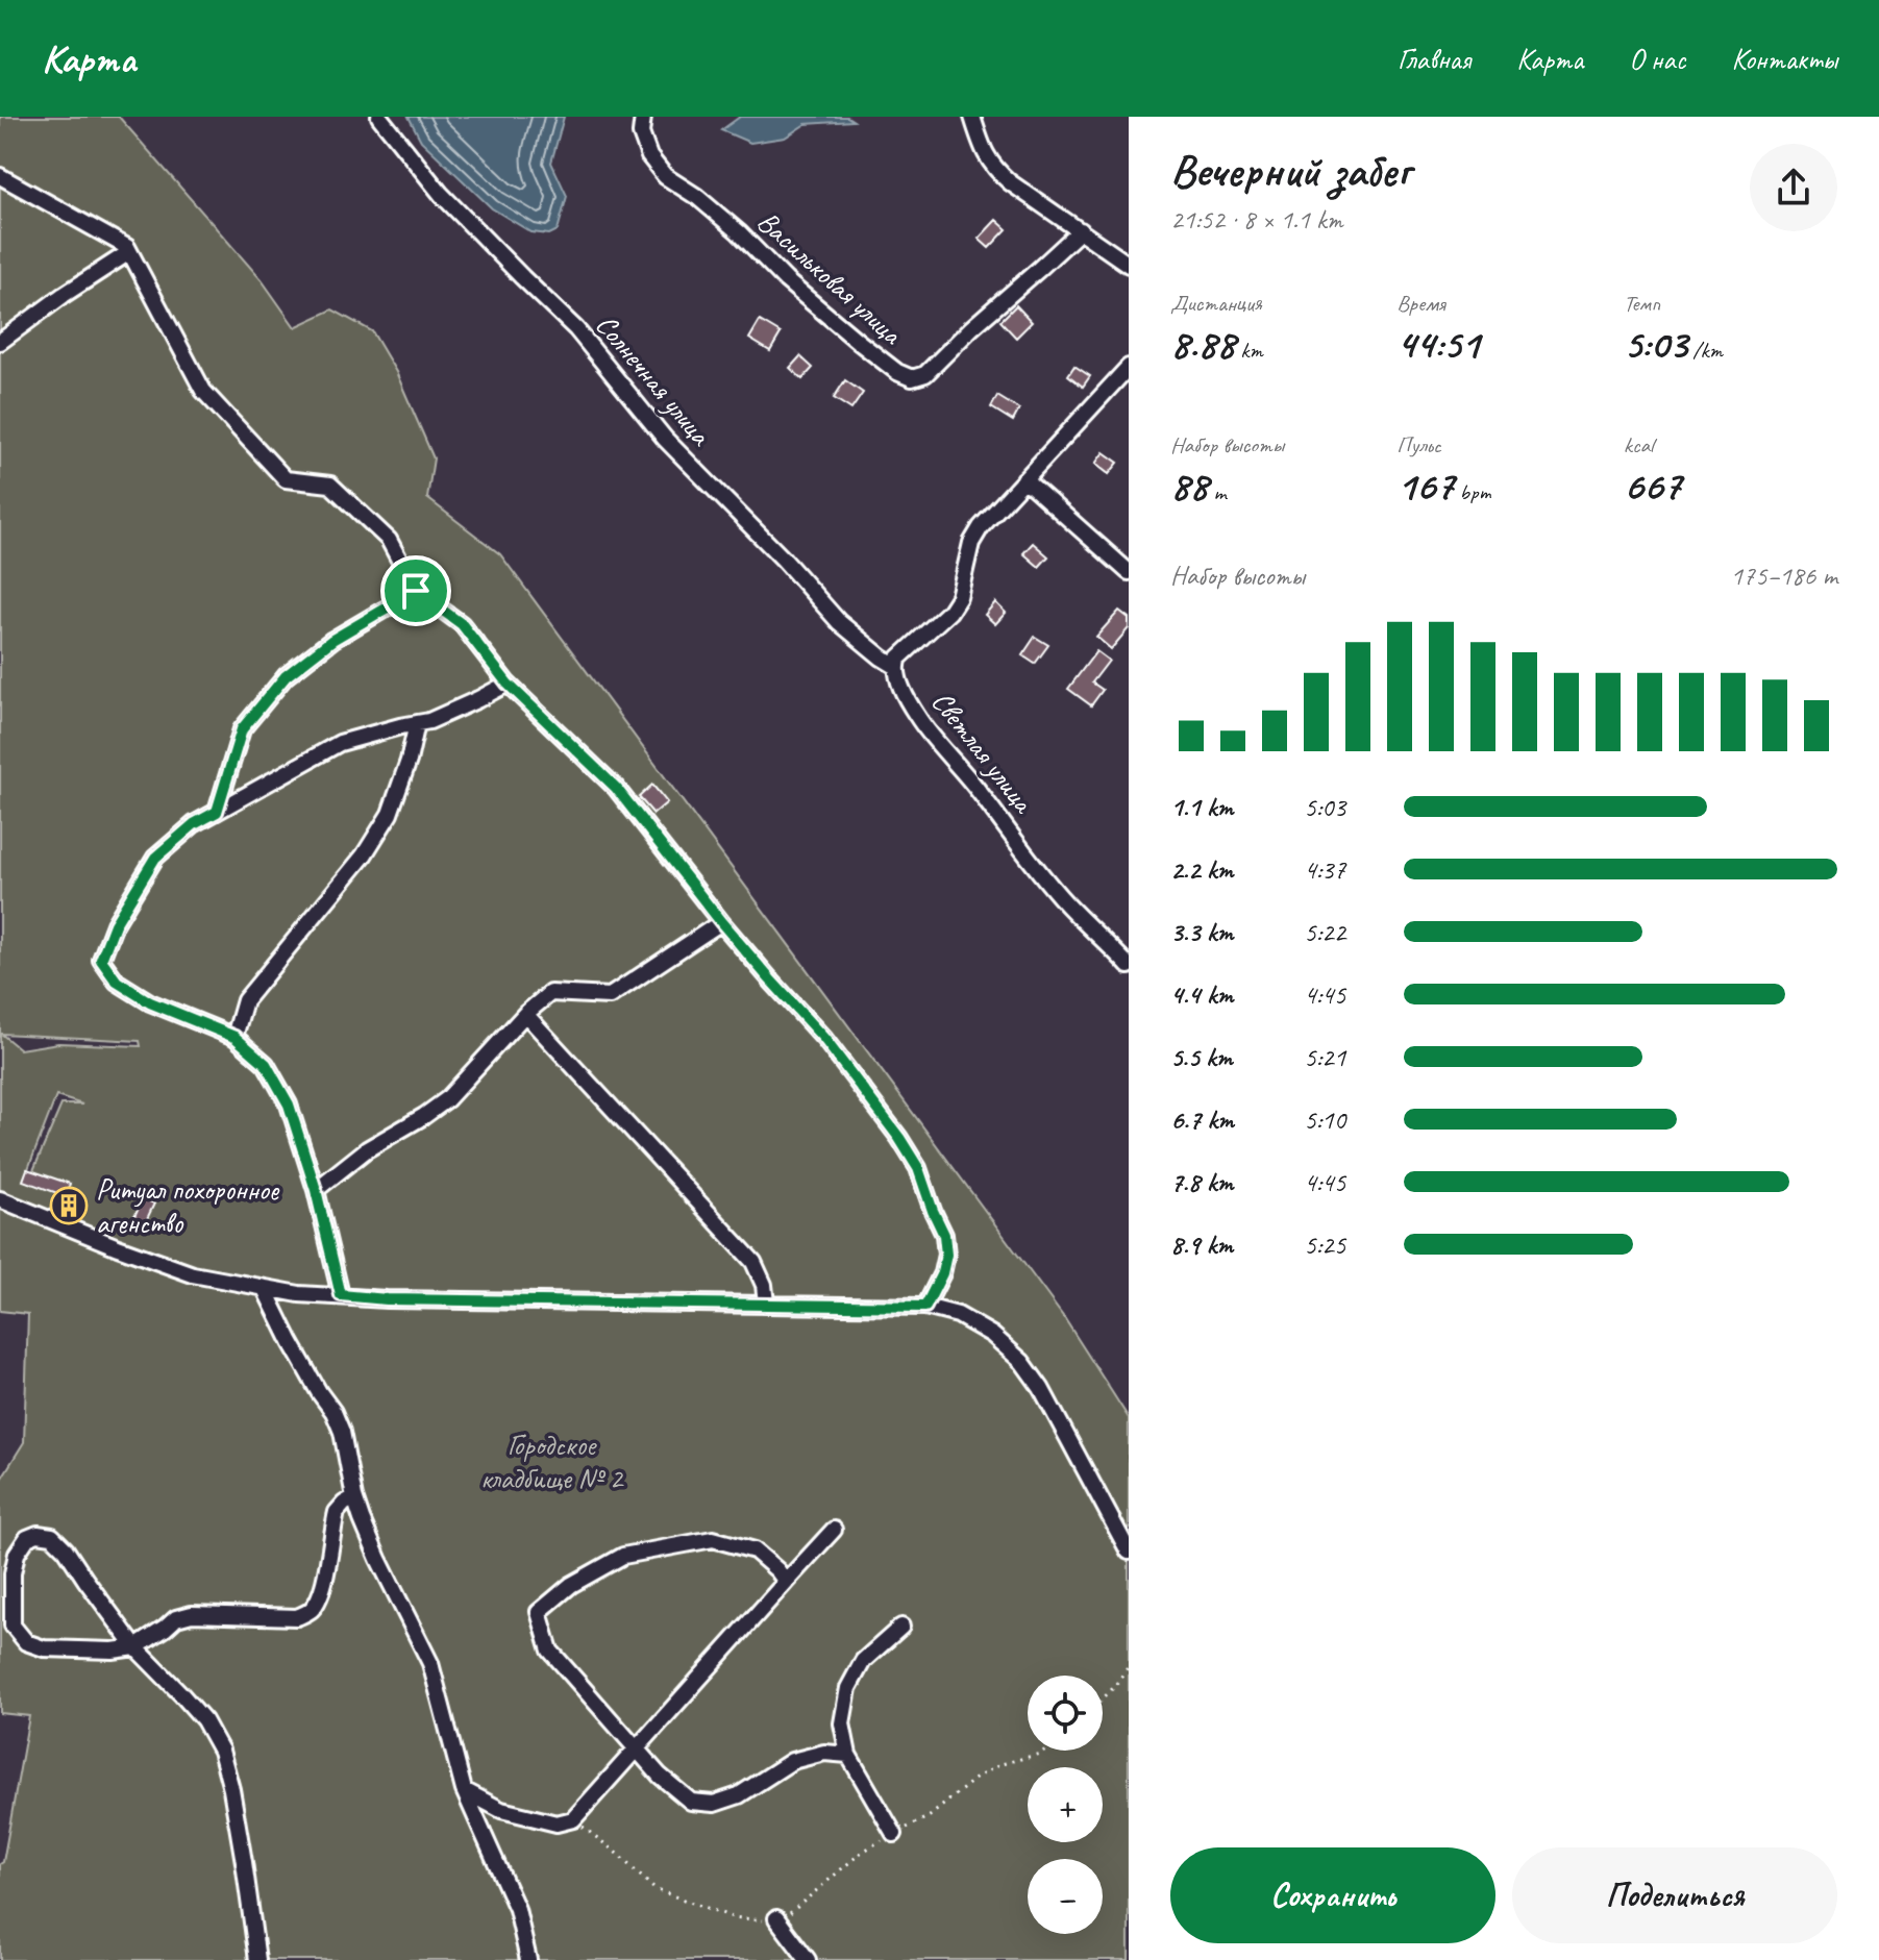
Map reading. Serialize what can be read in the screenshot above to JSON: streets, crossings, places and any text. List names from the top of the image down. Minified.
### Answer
{"streets":{"street":["Васильковая улица","Солнечная улица","Светлая улица"]},"crossings":[["Солнечная улица","Светлая улица"]],"parks":["Городское кладбище № 2"],"places":{"building":["Ритуал похоронное агенство"]},"page":{"header":"Карта","nav":["Главная","Карта","О нас","Контакты"],"heading":["Вечерний забег","21:52 · 8 × 1.1 km"],"stats":[["Дистанция","8.88 km"],["Время","44:51"],["Темп","5:03 /km"],["Набор высоты","88 m"],["Пульс","167 bpm"],["kcal","667"]],"chart":["Набор высоты","175–186 m"],"list":[{"name":"1.1 km","note":"5:03"},{"name":"2.2 km","note":"4:37"},{"name":"3.3 km","note":"5:22"},{"name":"4.4 km","note":"4:45"},{"name":"5.5 km","note":"5:21"},{"name":"6.7 km","note":"5:10"},{"name":"7.8 km","note":"4:45"},{"name":"8.9 km","note":"5:25"}],"map_buttons":["+","−"],"buttons":["Сохранить","Поделиться"]}}
